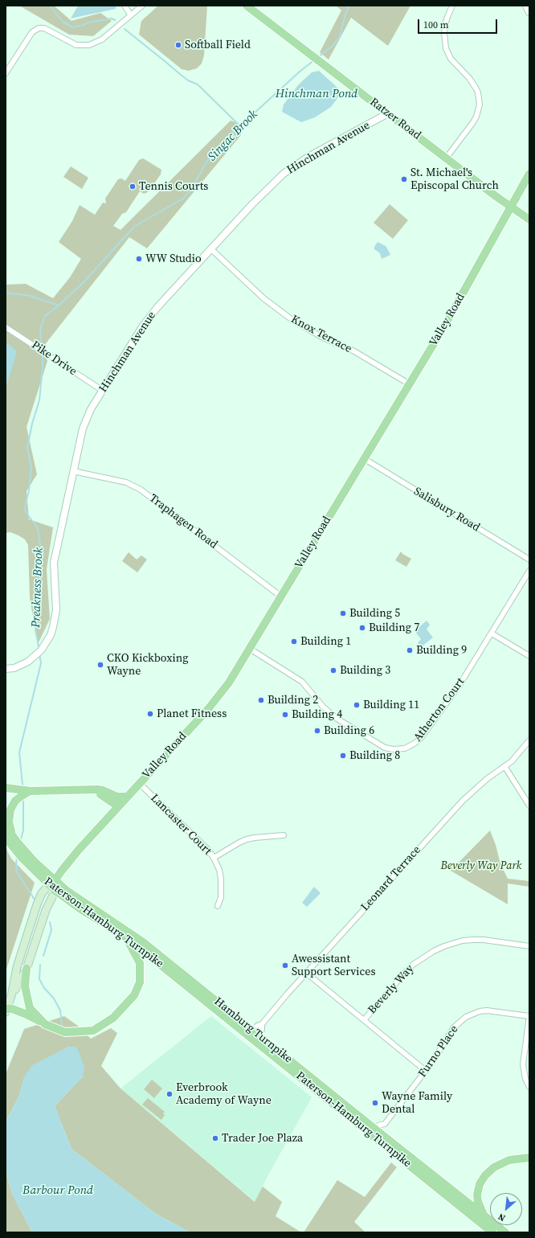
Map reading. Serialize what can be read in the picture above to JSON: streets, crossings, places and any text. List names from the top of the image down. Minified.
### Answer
{"streets":{"main road":["Ratzer Road","Valley Road","Paterson-Hamburg Turnpike","Hamburg Turnpike"],"street":["Hinchman Avenue","Knox Terrace","Pike Drive","Salisbury Road","Traphagen Road","Atherton Court","Lancaster Court","Leonard Terrace","Beverly Way","Furno Place"]},"crossings":[["Ratzer Road","Hinchman Avenue"],["Ratzer Road","Valley Road"],["Hinchman Avenue","Knox Terrace"],["Hinchman Avenue","Pike Drive"],["Hinchman Avenue","Traphagen Road"],["Valley Road","Knox Terrace"],["Valley Road","Salisbury Road"],["Valley Road","Traphagen Road"],["Valley Road","Atherton Court"],["Valley Road","Lancaster Court"],["Valley Road","Paterson-Hamburg Turnpike"],["Valley Road","Hamburg Turnpike"],["Leonard Terrace","Hamburg Turnpike"],["Paterson-Hamburg Turnpike","Hamburg Turnpike"]],"water":["Hinchman Pond","Singac Brook","Preakness Brook","Barbour Pond"],"parks":["Beverly Way Park"],"places":["Softball Field","St. Michael's Episcopal Church","Tennis Courts","WW Studio","Building 5","Building 7","Building 1","Building 9","CKO Kickboxing Wayne","Building 3","Building 2","Building 11","Planet Fitness","Building 4","Building 6","Building 8","Awessistant Support Services","Everbrook Academy of Wayne","Wayne Family Dental","Trader Joe Plaza"],"scale_bar":"100 m","north":"bottom left"}
